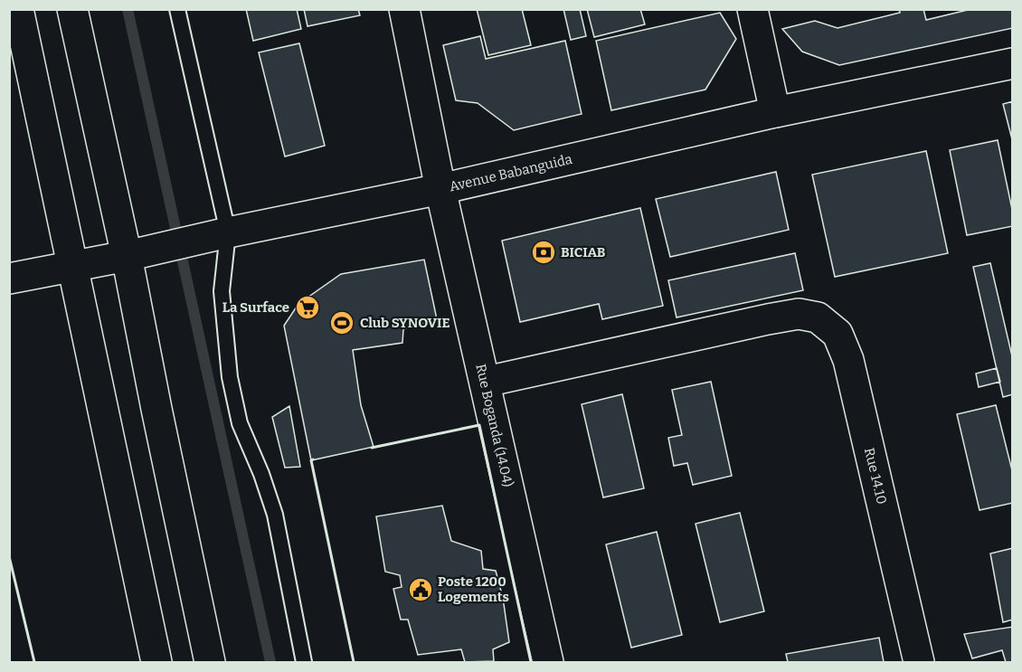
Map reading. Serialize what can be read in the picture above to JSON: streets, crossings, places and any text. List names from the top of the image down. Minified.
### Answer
{"streets":{"street":["Avenue Babanguida","Rue Boganda (14.04)","Rue 14.10"]},"crossings":[["Avenue Babanguida","Rue Boganda (14.04)"],["Rue Boganda (14.04)","Rue 14.10"]],"places":{"bank":["BICIAB"],"supermarket":["La Surface"],"sports":["Club SYNOVIE"],"public building":["Poste 1200 Logements"]}}
